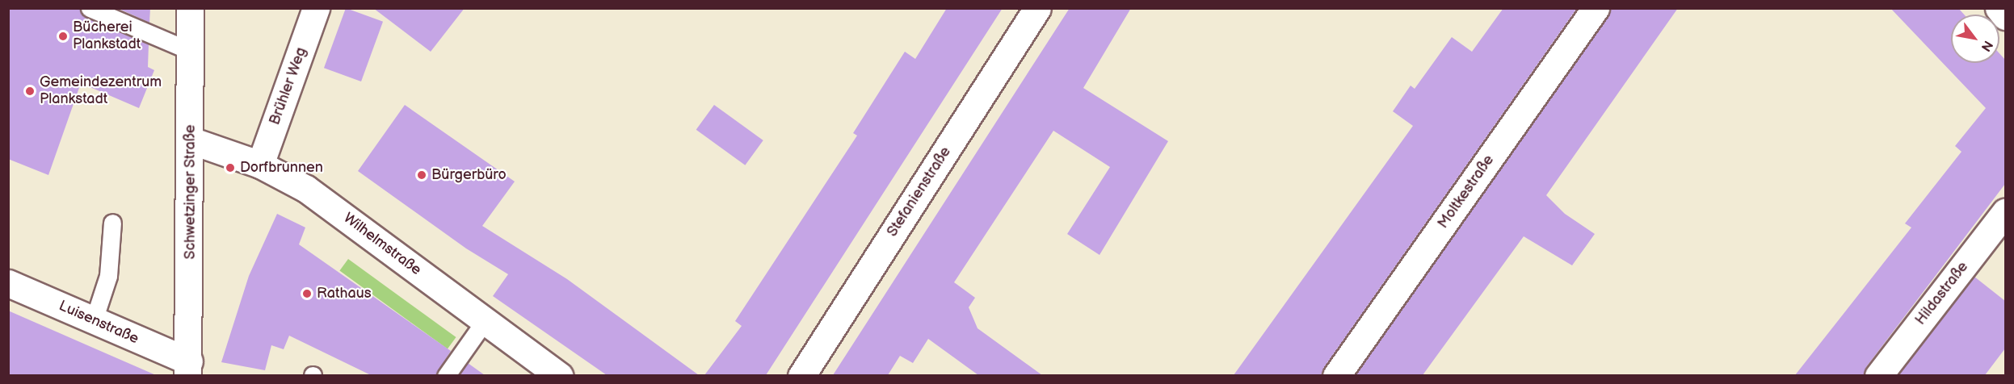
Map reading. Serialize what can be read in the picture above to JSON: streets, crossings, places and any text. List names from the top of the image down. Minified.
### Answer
{"streets":{"street":["Brühler Weg","Schwetzinger Straße","Stefanienstraße","Moltkestraße","Wilhelmstraße","Hildastraße","Luisenstraße"]},"crossings":[["Brühler Weg","Wilhelmstraße"],["Schwetzinger Straße","Wilhelmstraße"],["Schwetzinger Straße","Luisenstraße"]],"places":["Bücherei Plankstadt","Gemeindezentrum Plankstadt","Dorfbrunnen","Bürgerbüro","Rathaus"],"north":"bottom right"}
